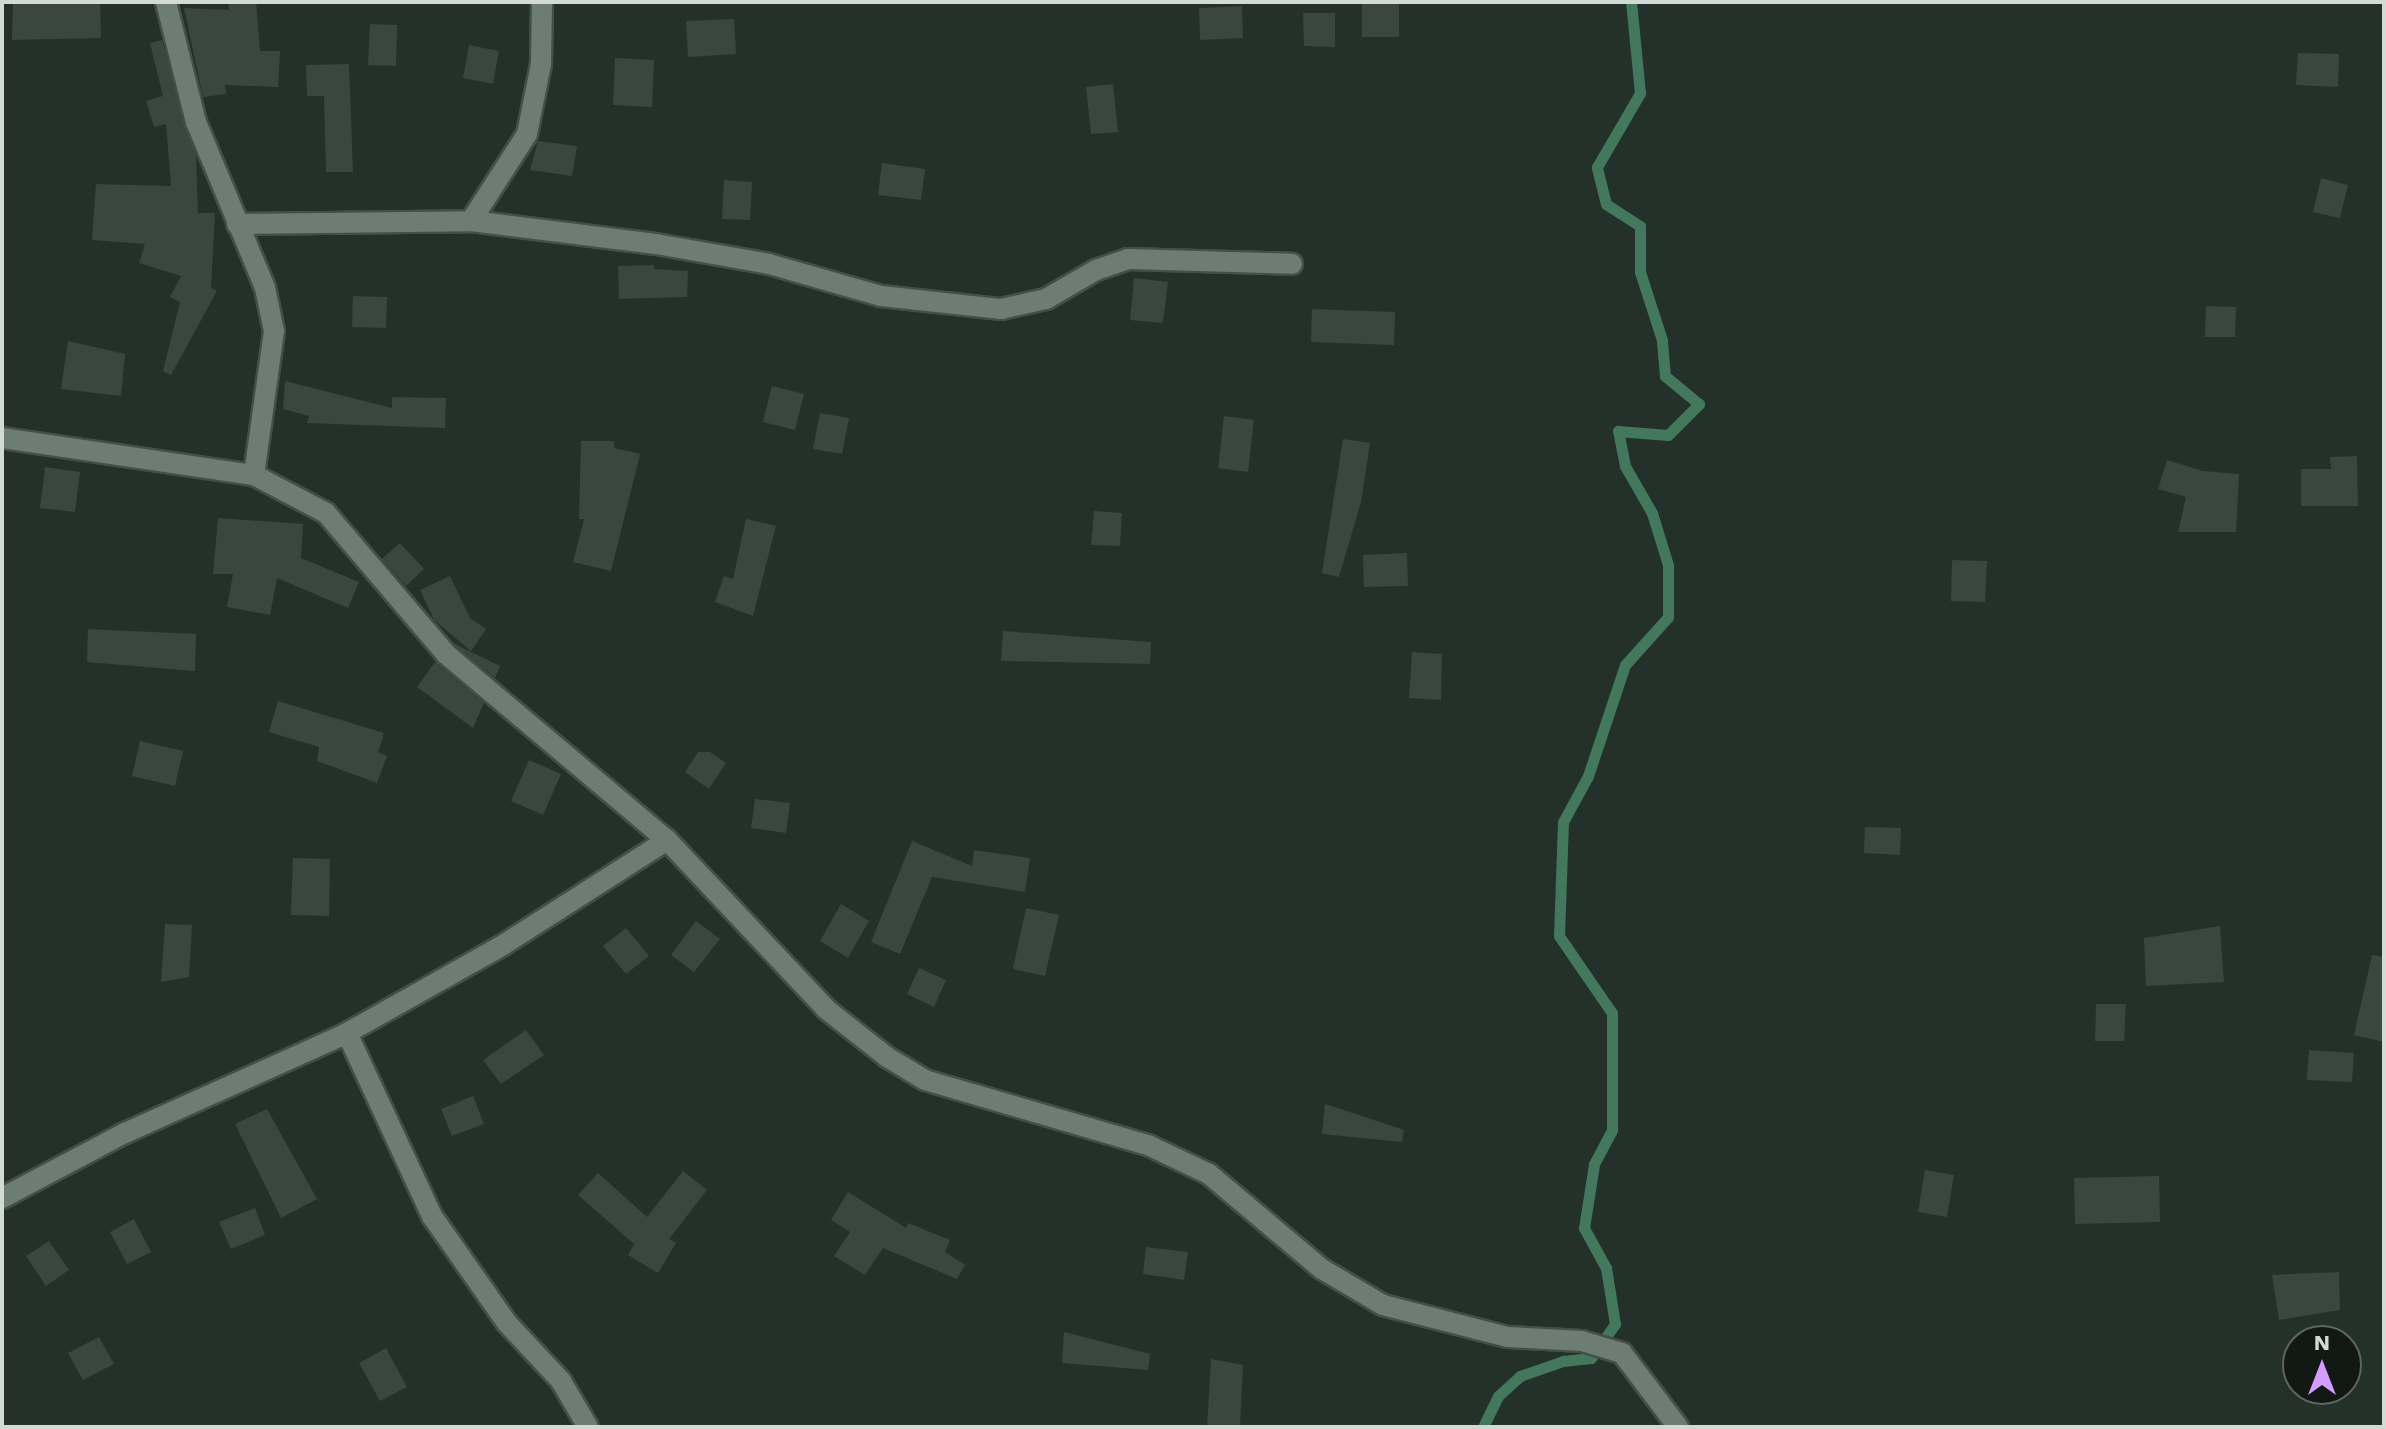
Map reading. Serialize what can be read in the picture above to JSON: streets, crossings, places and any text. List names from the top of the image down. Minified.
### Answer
{"north":"top"}
